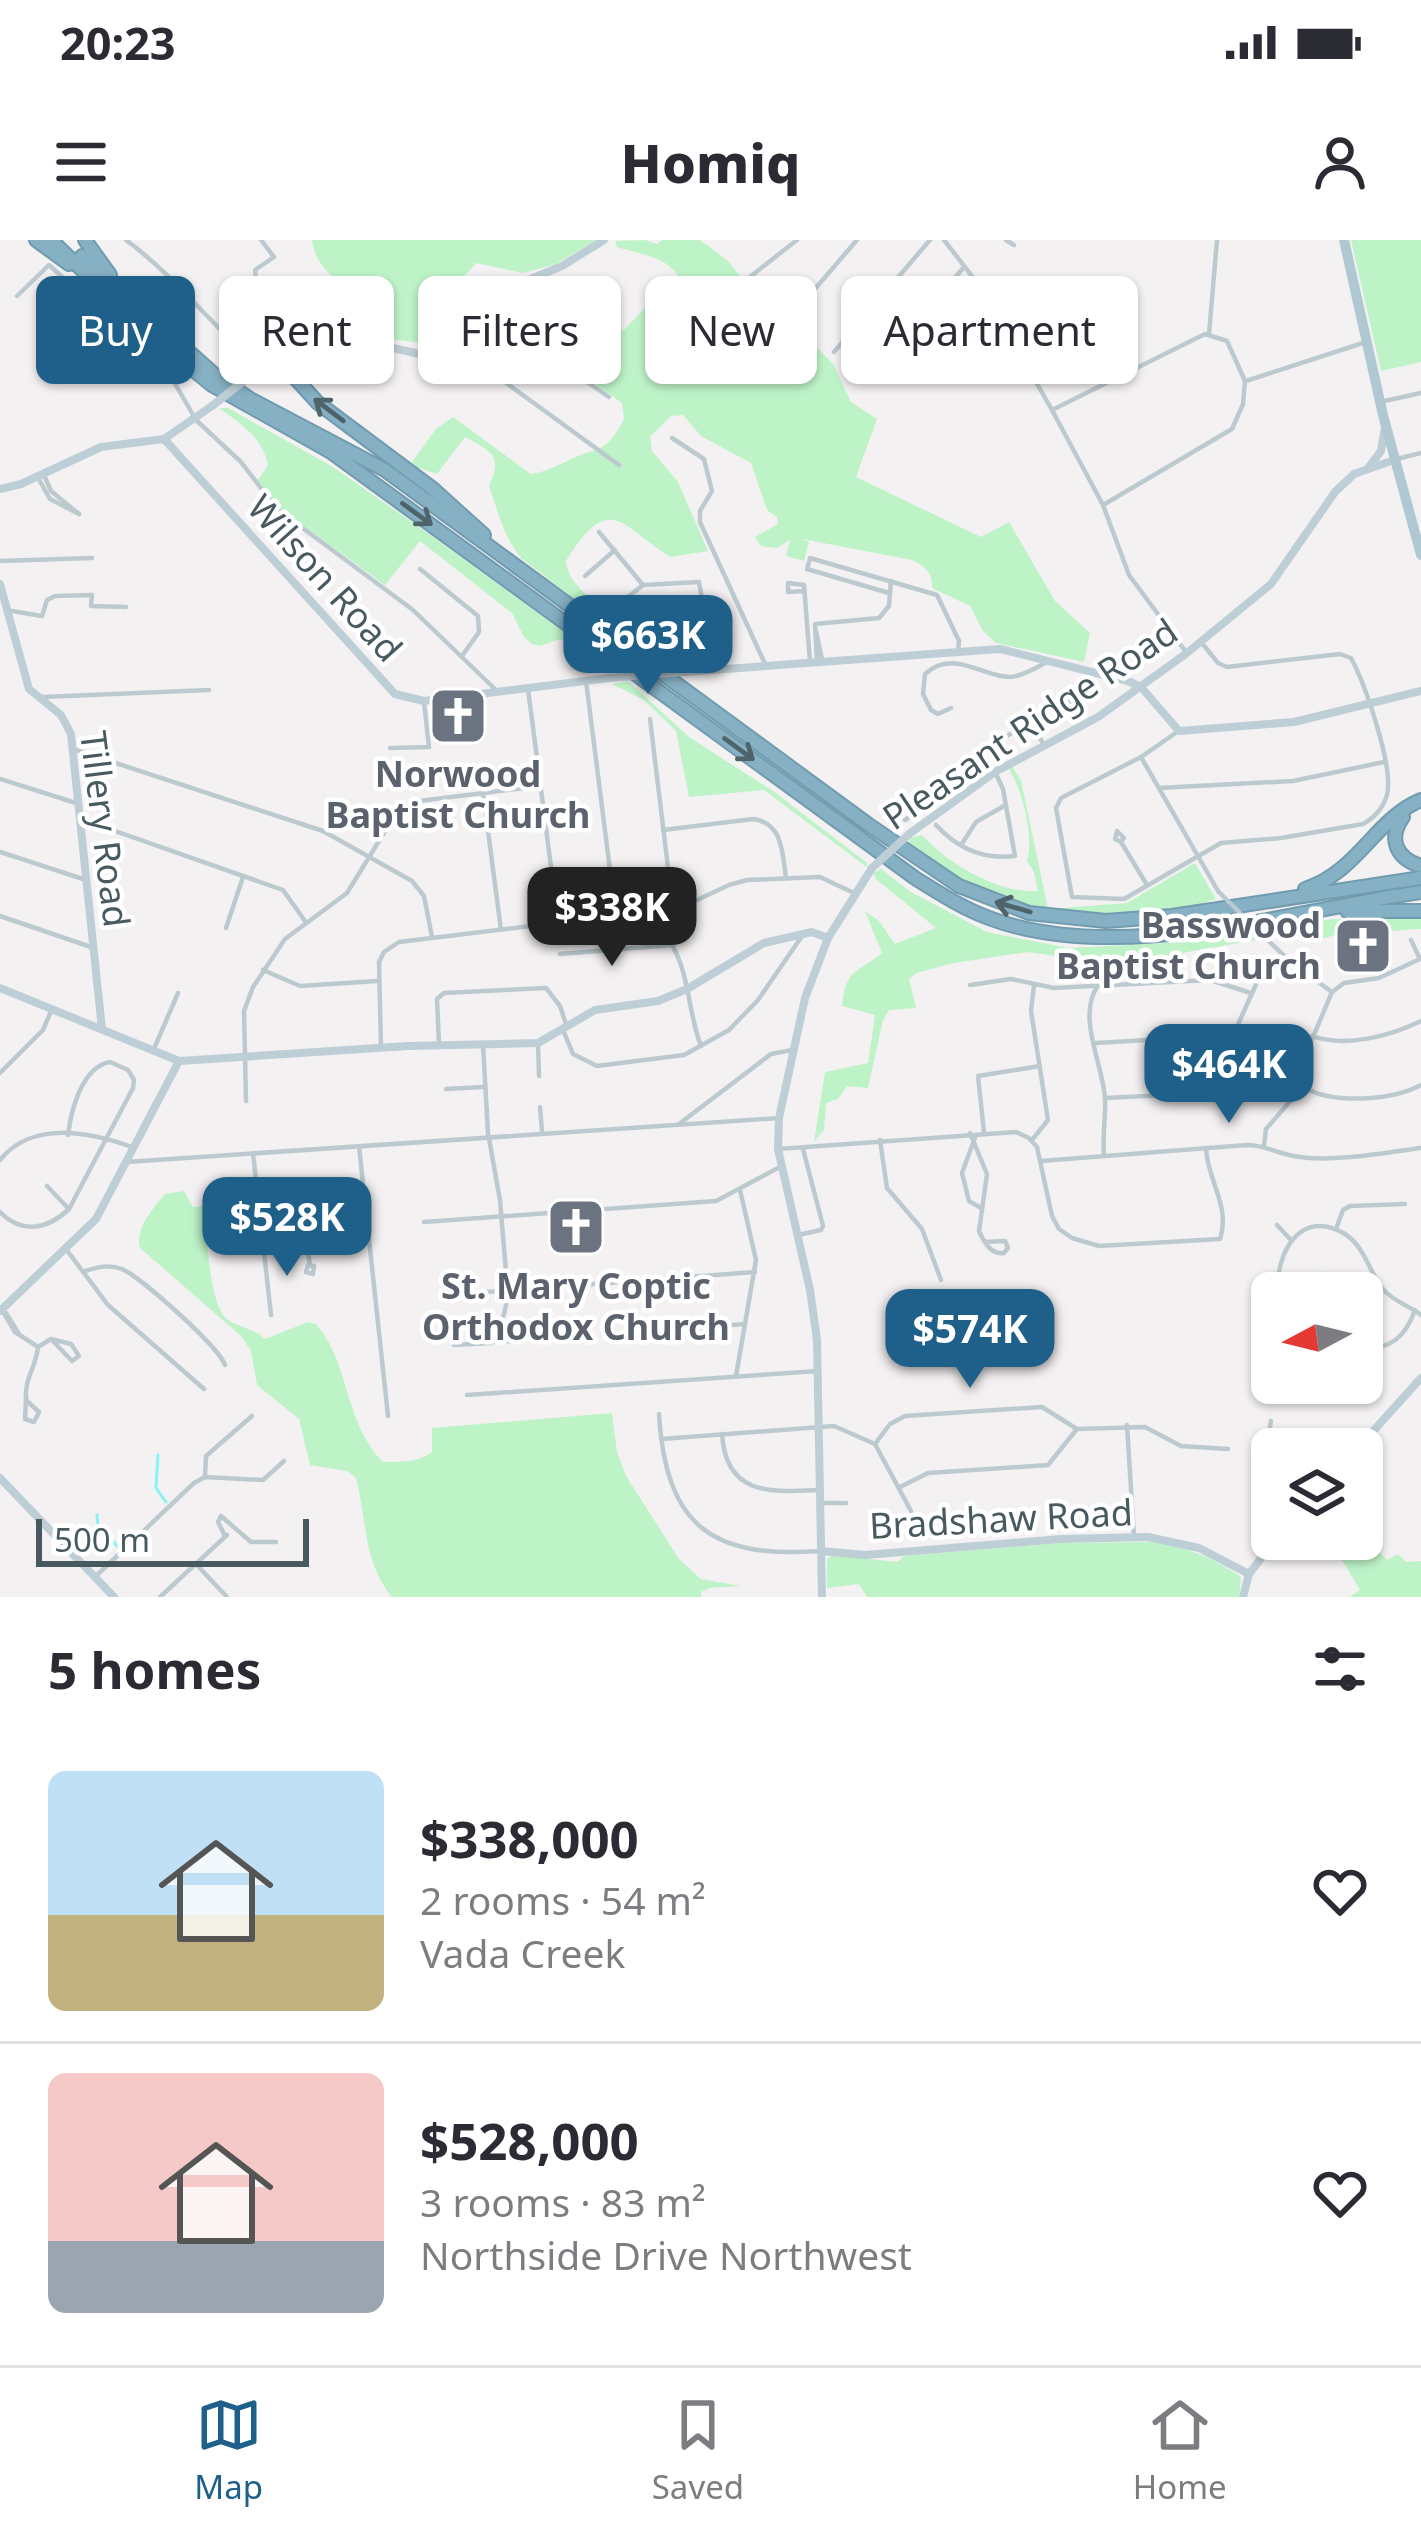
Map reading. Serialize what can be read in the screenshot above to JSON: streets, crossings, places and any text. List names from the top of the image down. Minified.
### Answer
{"streets":{"street":["Wilson Road","Pleasant Ridge Road","Tillery Road","Bradshaw Road"]},"crossings":[["Wilson Road","Pleasant Ridge Road"],["Pleasant Ridge Road","Bradshaw Road"]],"places":{"church":["Norwood Baptist Church","Basswood Baptist Church","St. Mary Coptic Orthodox Church"]},"scale_bar":"500 m","north":"left","page":{"status":"20:23","header":"Homiq","chip":["Buy","Rent","Filters","New","Apartment"],"price":["$663K","$338K","$464K","$528K","$574K"],"scale":"500 m","heading":"5 homes","list":[{"name":"$338,000","note":"2 rooms · 54 m² · Vada Creek"},{"name":"$528,000","note":"3 rooms · 83 m² · Northside Drive Northwest"}],"tabs":["Map","Saved","Home"]}}
